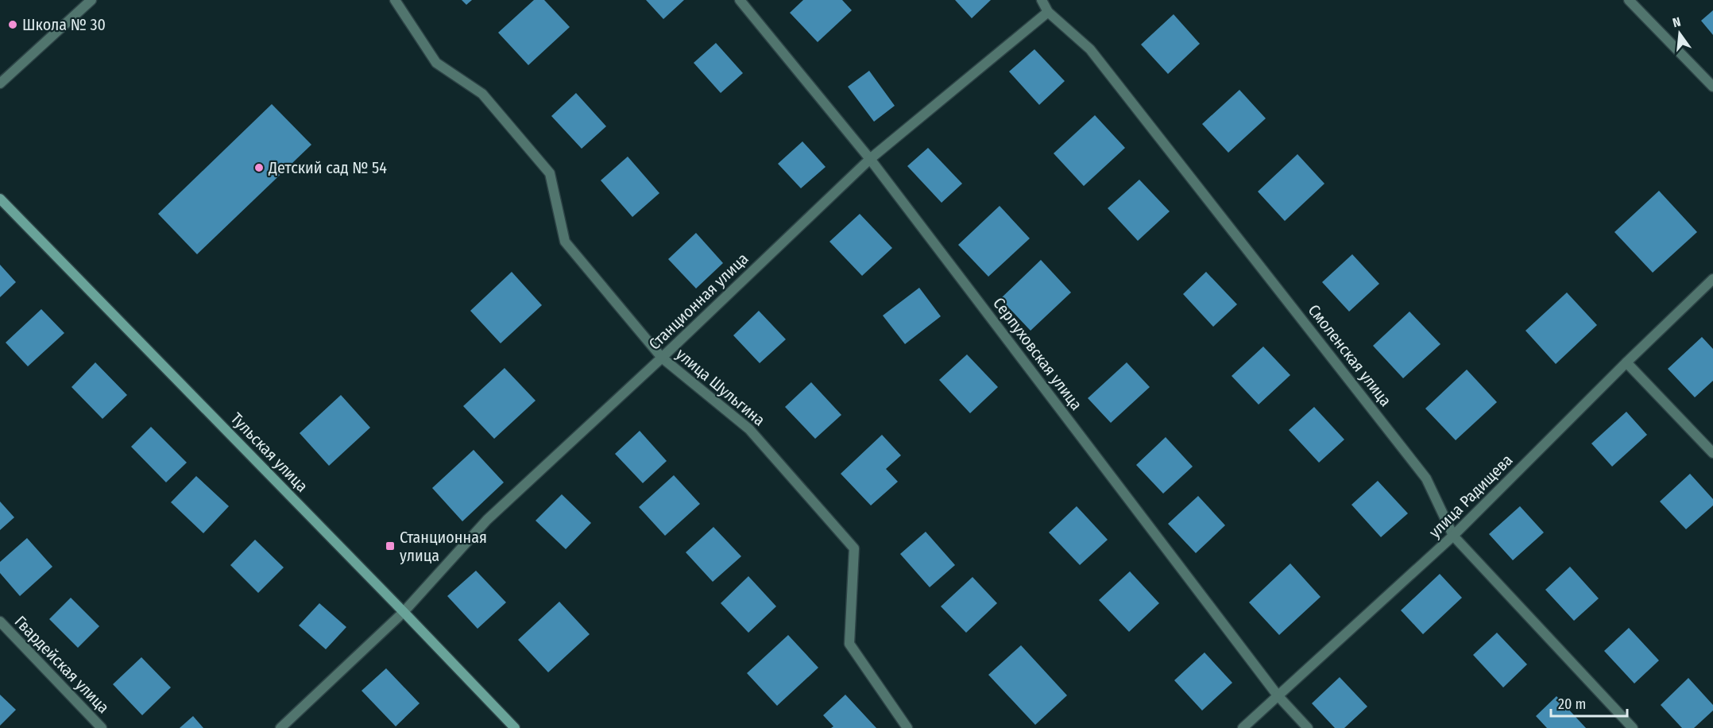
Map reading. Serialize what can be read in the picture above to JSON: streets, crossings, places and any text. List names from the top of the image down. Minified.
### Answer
{"streets":{"main road":["Тульская улица"],"street":["Станционная улица","Серпуховская улица","Смоленская улица","улица Шульгина","улица Радищева","Гвардейская улица"]},"crossings":[["Станционная улица","Серпуховская улица"],["Станционная улица","Смоленская улица"],["Станционная улица","улица Шульгина"],["Станционная улица","Тульская улица"],["Серпуховская улица","улица Радищева"],["Смоленская улица","улица Радищева"]],"places":{"other":["Школа № 30","Детский сад № 54"],"transit":["Станционная улица"]},"scale_bar":"20 m","north":"top"}
